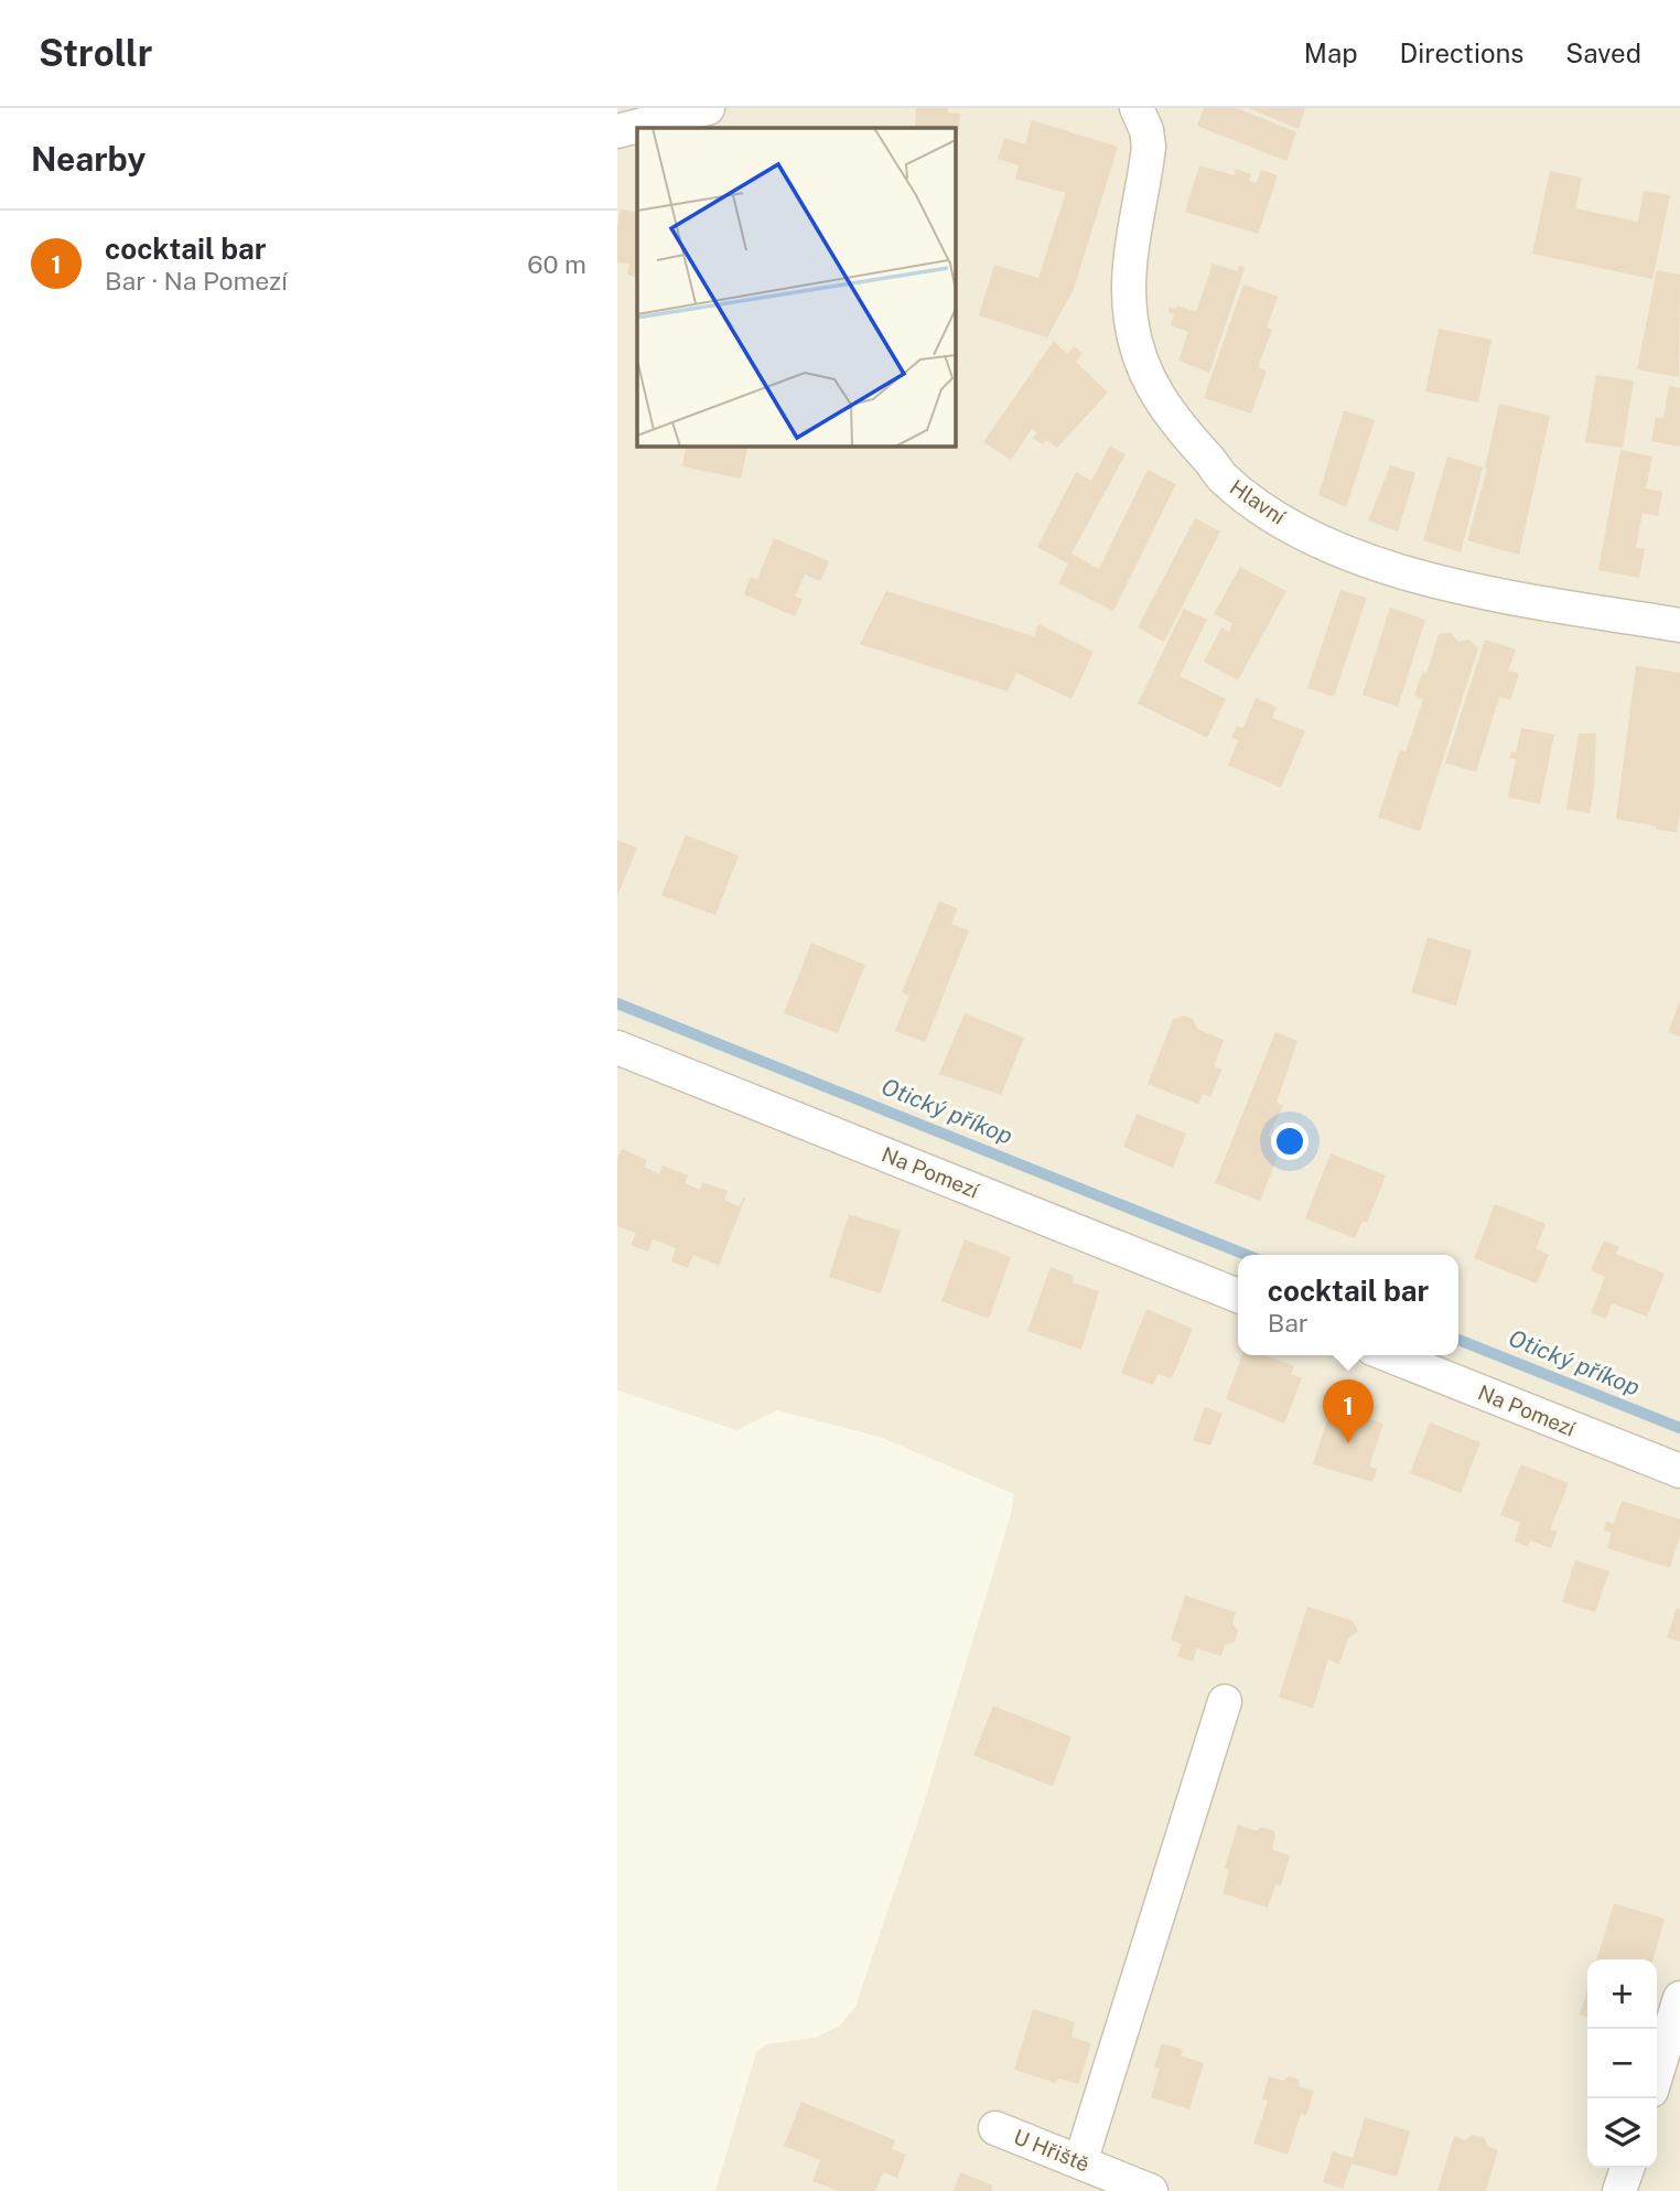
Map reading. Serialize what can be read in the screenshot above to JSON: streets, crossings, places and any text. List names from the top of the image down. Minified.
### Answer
{"streets":{"street":["Hlavní","Na Pomezí","U Hřiště"]},"water":["Otický příkop"],"page":{"header":"Strollr","nav":["Map","Directions","Saved"],"heading":"Nearby","list":[{"mark":"1","name":"cocktail bar","note":"Bar · Na Pomezí","value":"60 m"}],"popup":["cocktail bar","Bar"],"pins":"1","map_buttons":["+","−"]}}
